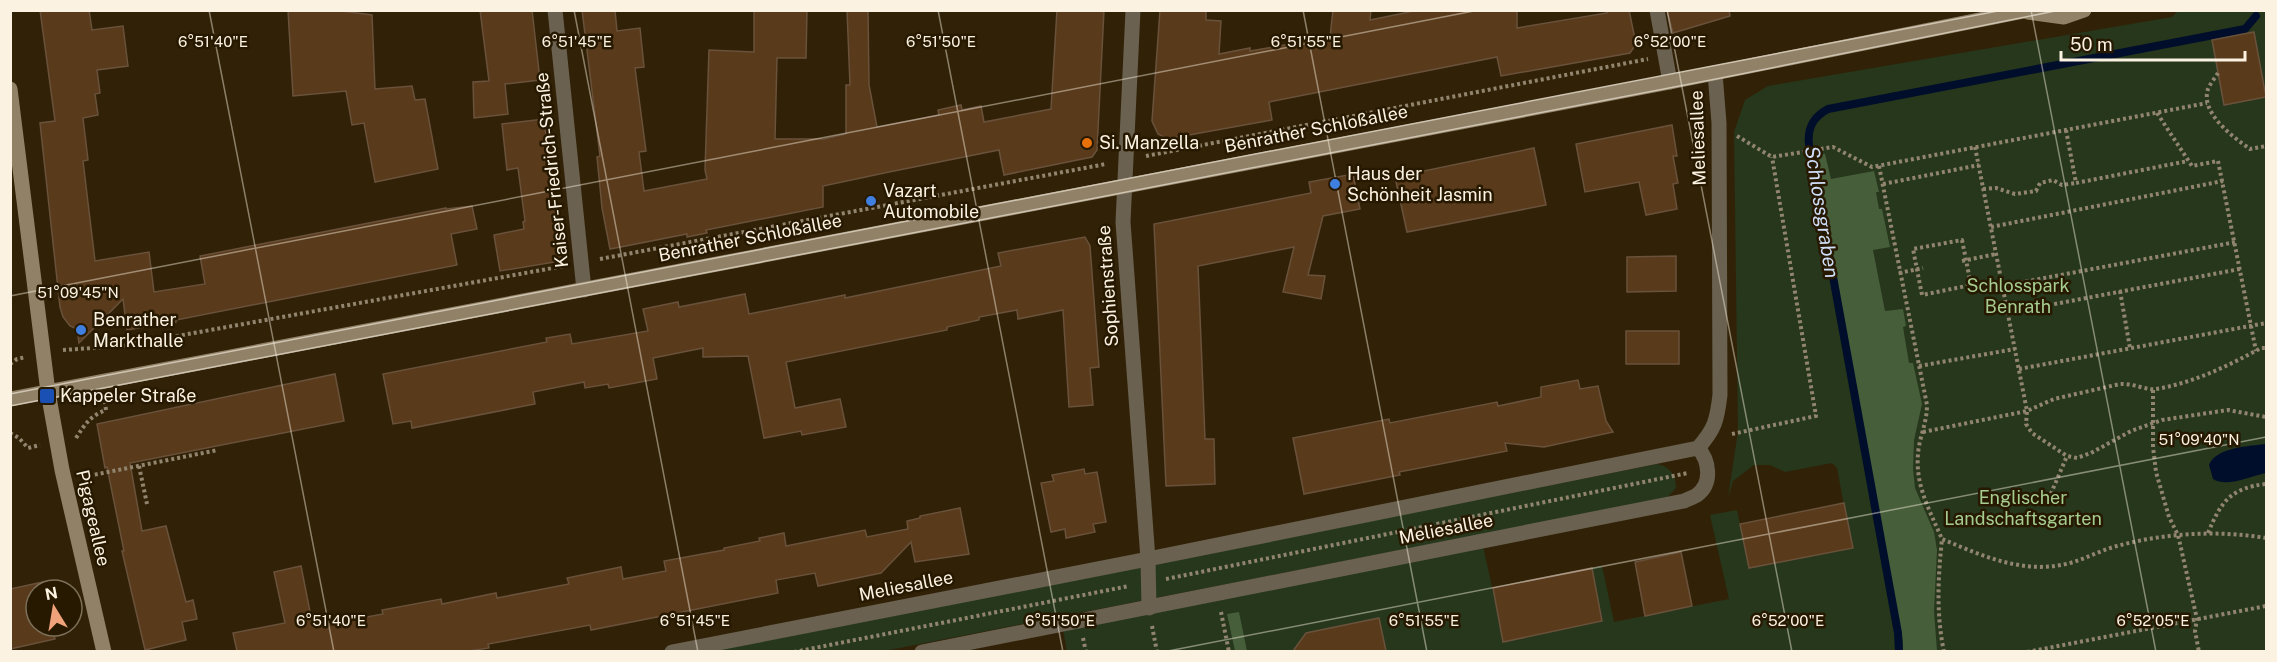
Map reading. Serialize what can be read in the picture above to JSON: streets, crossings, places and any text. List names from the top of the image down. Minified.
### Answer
{"streets":{"main road":["Benrather Schloßallee","Pigageallee"],"street":["Meliesallee","Kaiser-Friedrich-Straße","Sophienstraße"]},"crossings":[["Benrather Schloßallee","Meliesallee"],["Benrather Schloßallee","Kaiser-Friedrich-Straße"],["Benrather Schloßallee","Sophienstraße"],["Benrather Schloßallee","Pigageallee"],["Meliesallee","Sophienstraße"]],"water":["Schlossgraben"],"parks":["Schlosspark Benrath","Englischer Landschaftsgarten"],"places":{"other":["Si. Manzella","Haus der Schönheit Jasmin","Vazart Automobile","Benrather Markthalle"],"transit":["Kappeler Straße"]},"scale_bar":"50 m","north":"top","coordinates":["6°51'40\"E","6°51'45\"E","6°51'50\"E","6°51'55\"E","6°52'00\"E","51°09'45\"N","51°09'40\"N","6°52'05\"E"]}
